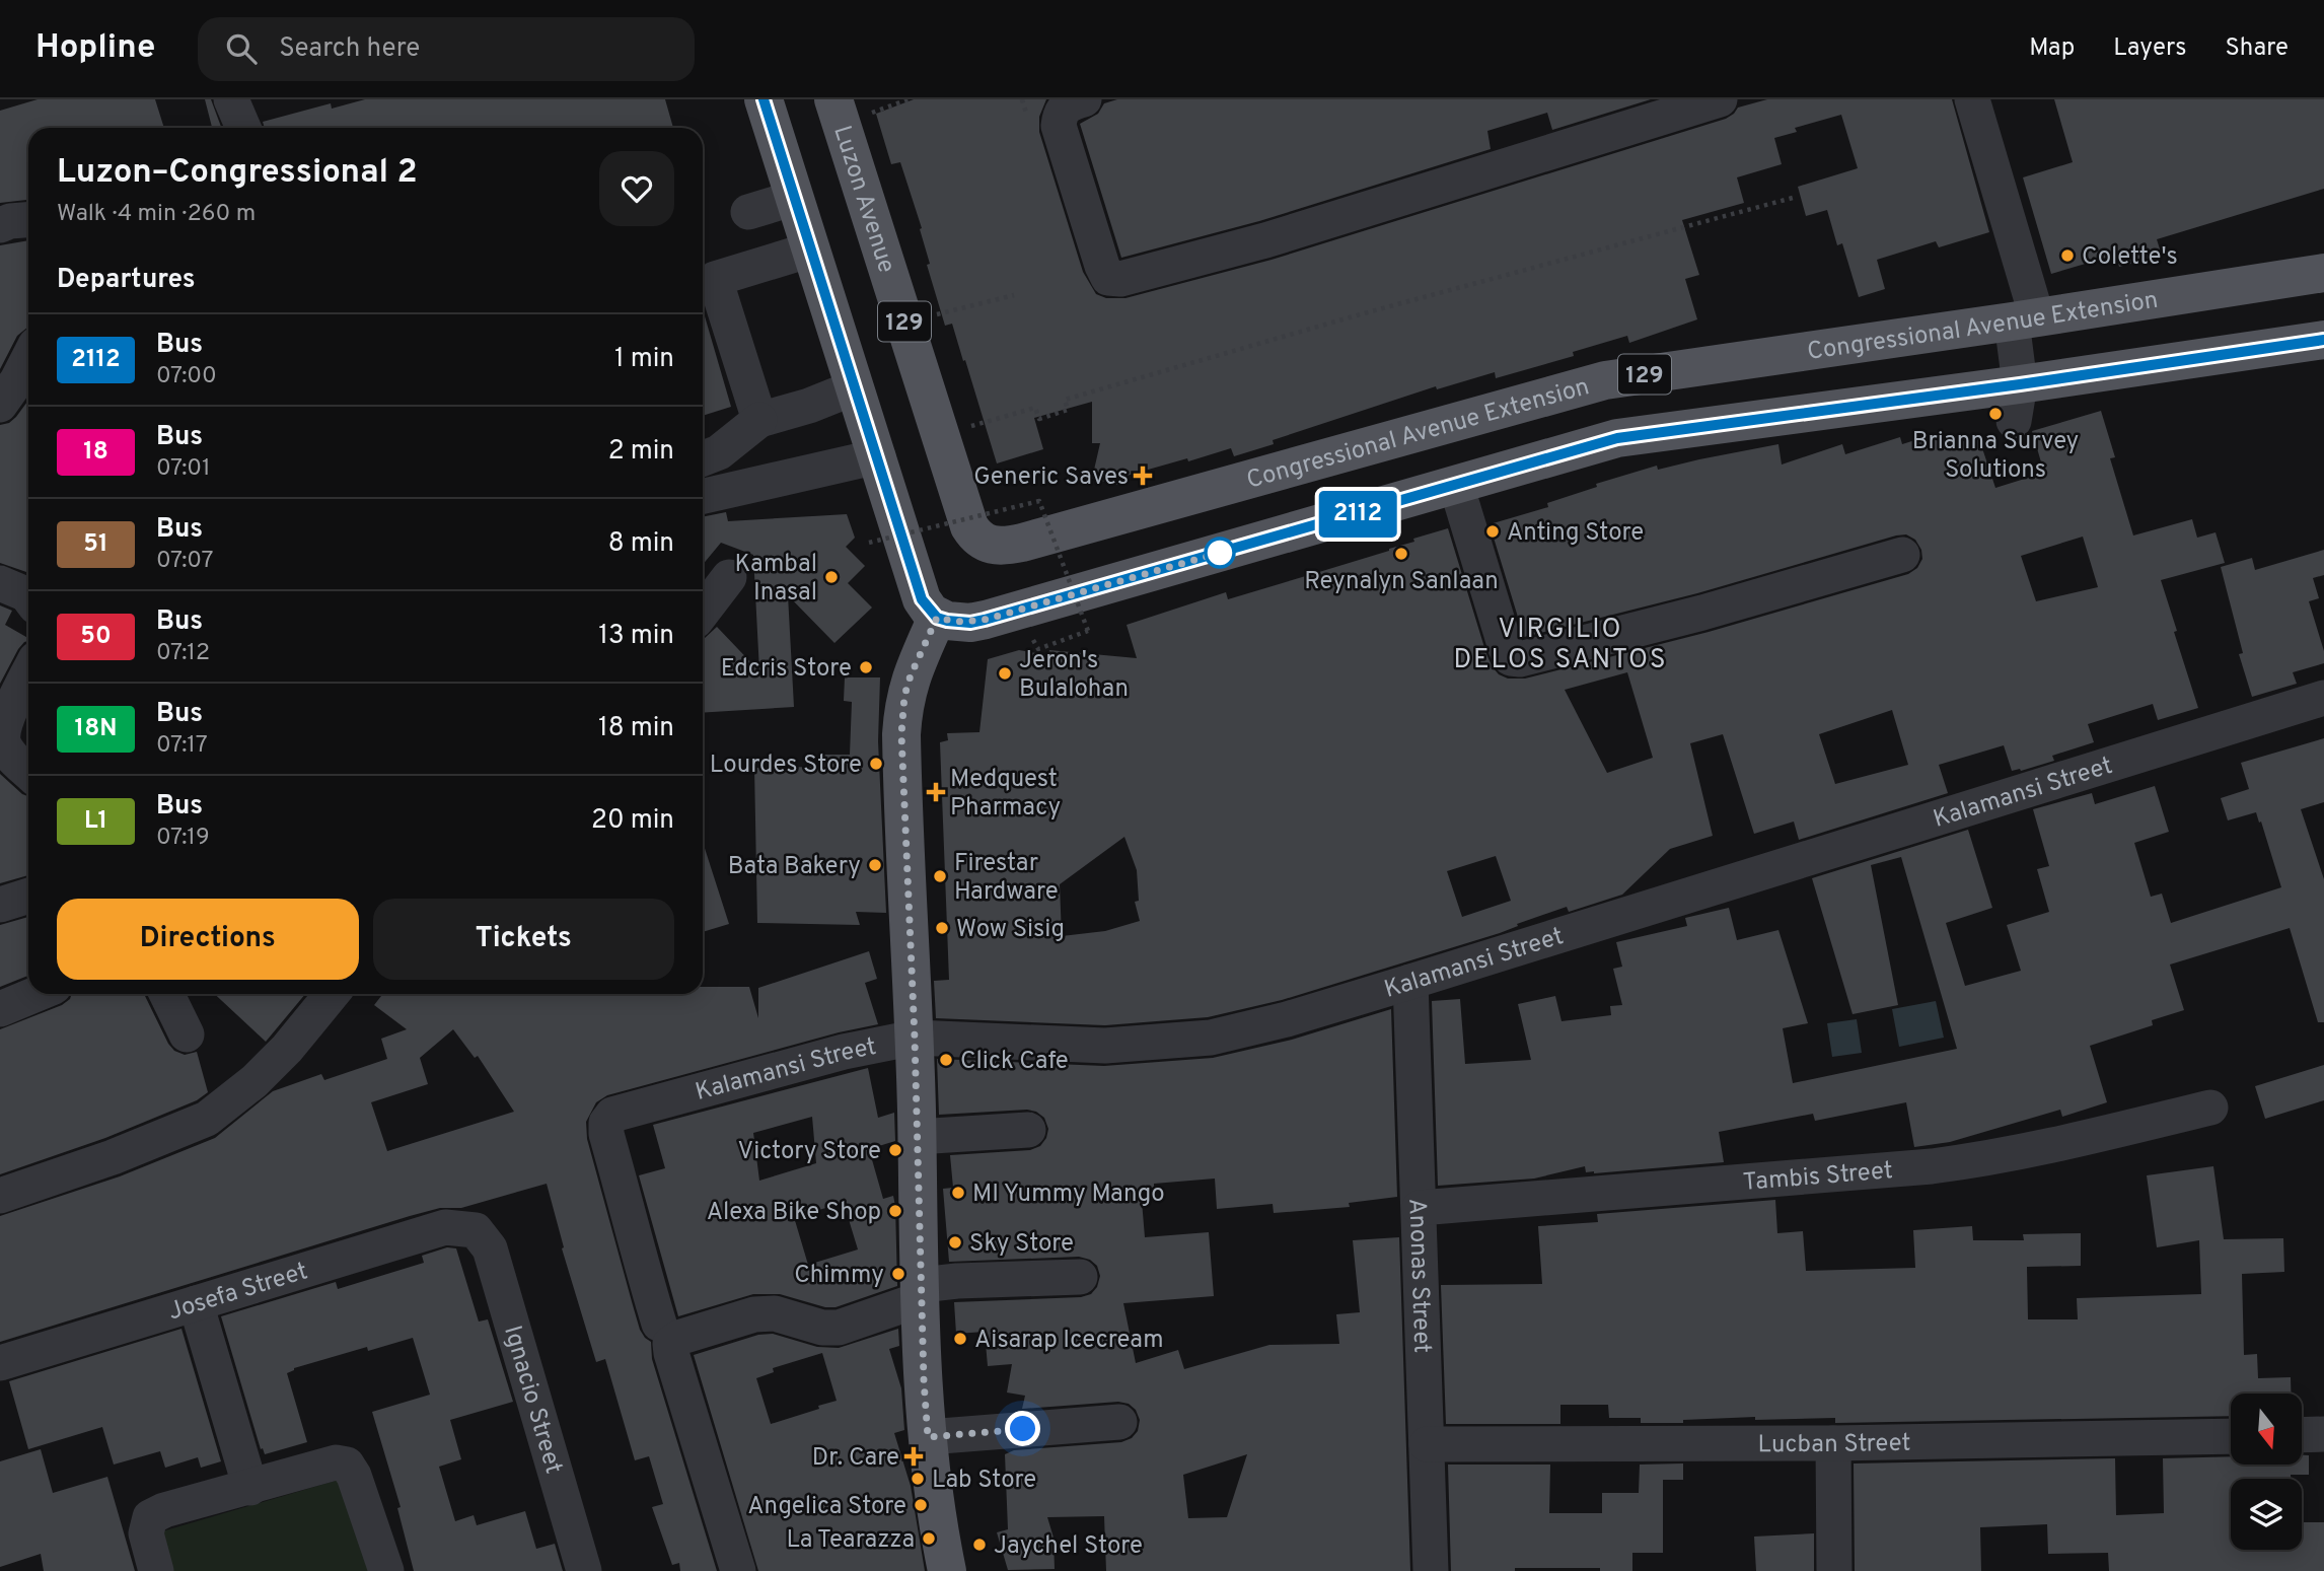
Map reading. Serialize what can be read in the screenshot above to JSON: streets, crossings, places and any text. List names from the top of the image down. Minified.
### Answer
{"streets":{"main road":["Luzon Avenue","129","Congressional Avenue Extension"],"street":["Kalamansi Street","Tambis Street","Anonas Street","Josefa Street","Ignacio Street","Lucban Street"]},"crossings":[["Luzon Avenue","Congressional Avenue Extension"],["Kalamansi Street","Anonas Street"],["Tambis Street","Anonas Street"],["Anonas Street","Lucban Street"],["Josefa Street","Ignacio Street"]],"districts":["VIRGILIO DELOS SANTOS"],"places":{"other":["Colette's","Brianna Survey Solutions","Anting Store","Reynalyn Sanlaan","Kambal Inasal","Edcris Store","Jeron's Bulalohan","Lourdes Store","Bata Bakery","Firestar Hardware","Wow Sisig","Click Cafe","Victory Store","MI Yummy Mango","Alexa Bike Shop","Sky Store","Chimmy","Aisarap Icecream","Lab Store","Angelica Store","La Tearazza","Jaychel Store"],"health":["Generic Saves","Medquest Pharmacy","Dr. Care"]},"lines":["bus line 2112"],"north":"bottom","page":{"header":"Hopline","search":"Search here","nav":["Map","Layers","Share"],"on_map":"2112","heading":[["Luzon–Congressional 2","Walk · 4 min · 260 m"],"Departures"],"list":[{"mark":"2112","name":"Bus","note":"07:00","value":"1 min"},{"mark":"18","name":"Bus","note":"07:01","value":"2 min"},{"mark":"51","name":"Bus","note":"07:07","value":"8 min"},{"mark":"50","name":"Bus","note":"07:12","value":"13 min"},{"mark":"18N","name":"Bus","note":"07:17","value":"18 min"},{"mark":"L1","name":"Bus","note":"07:19","value":"20 min"}],"buttons":["Directions","Tickets"]}}
